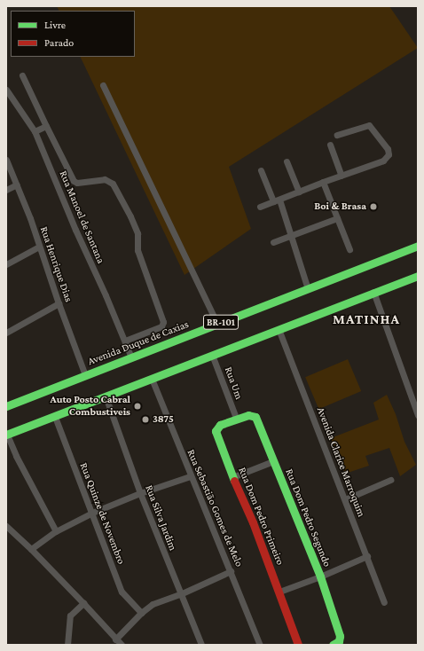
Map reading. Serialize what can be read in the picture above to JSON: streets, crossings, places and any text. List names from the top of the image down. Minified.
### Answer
{"streets":{"main road":["BR-101","Avenida Duque de Caxias","Rua Dom Pedro Primeiro","Rua Dom Pedro Segundo"],"street":["Rua Manoel de Santana","Rua Henrique Dias","Rua Um","Avenida Clarice Marroquim","Rua Sebastião Gomes de Melo","Rua Quinze de Novembro","Rua Silva Jardim"]},"crossings":[["Rua Manoel de Santana","Avenida Duque de Caxias"],["Rua Henrique Dias","Avenida Duque de Caxias"],["BR-101","Rua Um"],["BR-101","Avenida Clarice Marroquim"],["BR-101","Rua Sebastião Gomes de Melo"],["BR-101","Rua Quinze de Novembro"],["BR-101","Rua Silva Jardim"],["Rua Um","Rua Dom Pedro Primeiro"],["Rua Dom Pedro Primeiro","Rua Dom Pedro Segundo"]],"districts":["MATINHA"],"places":["Boi & Brasa","Auto Posto Cabral Combustiveis","3875"],"legend":["Livre","Parado"]}
